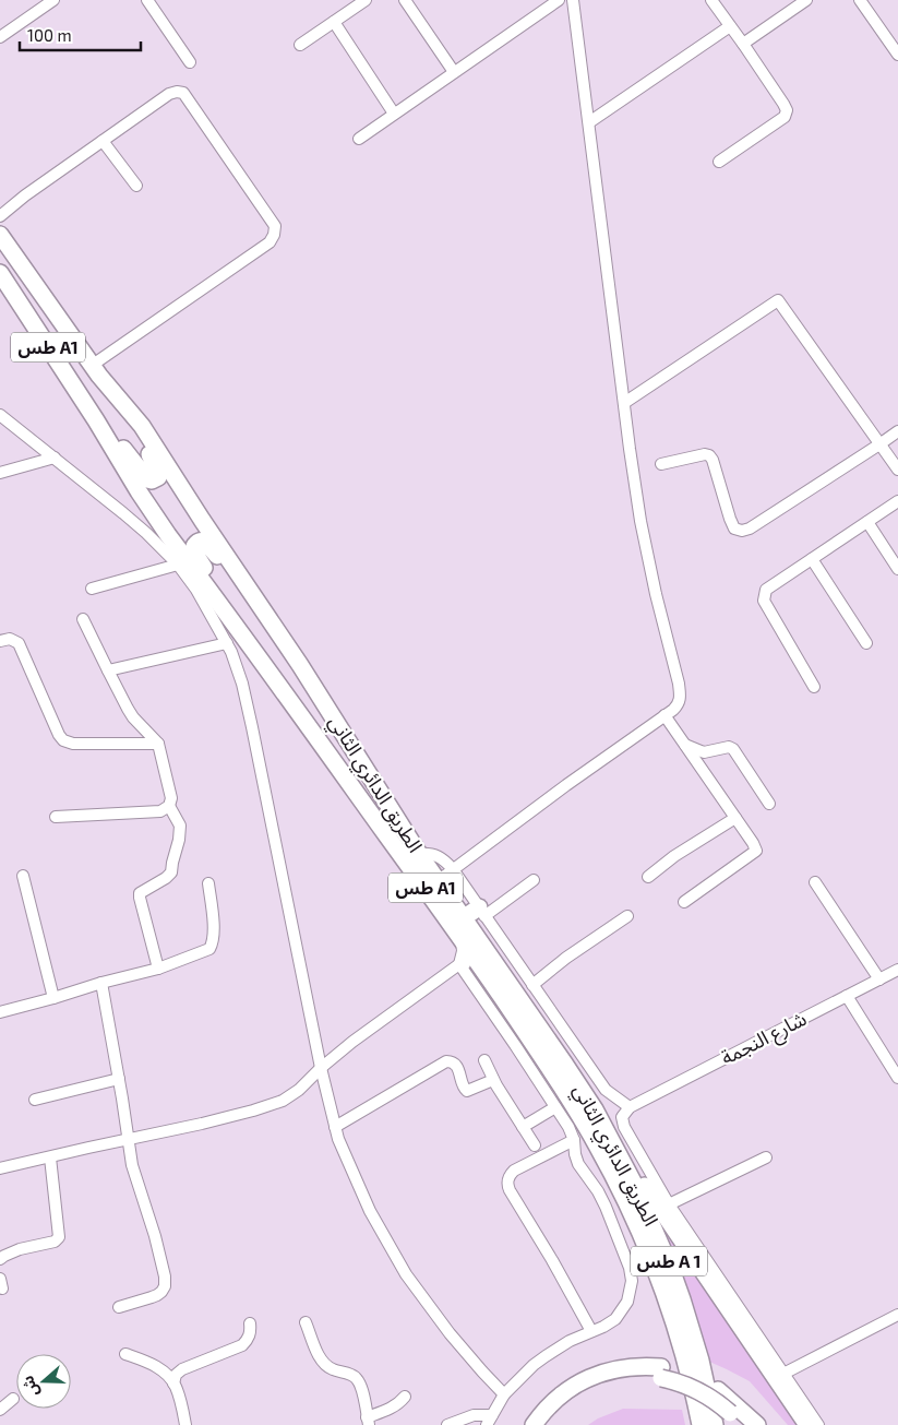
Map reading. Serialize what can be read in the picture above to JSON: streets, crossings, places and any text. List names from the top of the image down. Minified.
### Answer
{"streets":{"highway":["طس A1","الطريق الدائري الثاني","طس A 1"],"street":["شارع النجمة"]},"scale_bar":"100 m","north":"left"}
